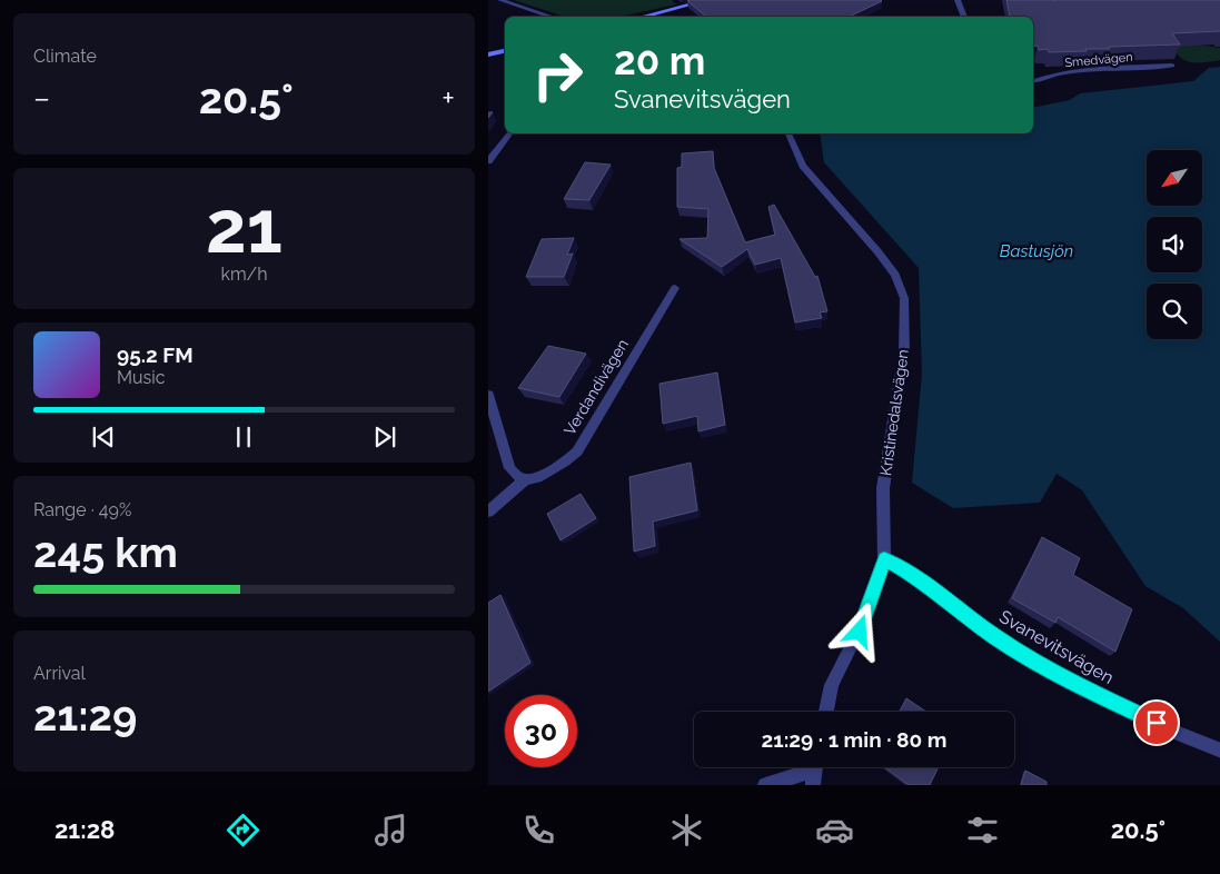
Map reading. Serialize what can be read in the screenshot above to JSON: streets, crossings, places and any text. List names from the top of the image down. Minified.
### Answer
{"streets":{"street":["Smedvägen","Verdandivägen","Kristinedalsvägen","Svanevitsvägen"]},"crossings":[["Kristinedalsvägen","Svanevitsvägen"]],"water":["Bastusjön"],"north":"bottom left","page":{"tile":["Climate",["21","km/h"],["Range · 49%","245 km"],["Arrival","21:29"]],"turn":["20 m","Svanevitsvägen"],"heat":["−","20.5°","+"],"song":["95.2 FM","Music"],"limit":"30","trip":"21:29 · 1 min · 80 m","tabs":["21:28","20.5°"]}}
